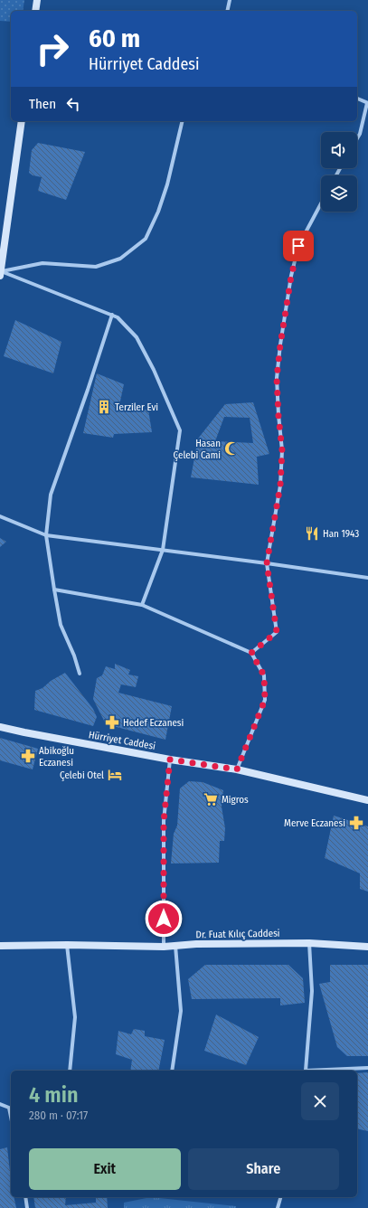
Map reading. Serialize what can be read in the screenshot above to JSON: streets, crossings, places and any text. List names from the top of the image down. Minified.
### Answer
{"streets":{"street":["Hürriyet Caddesi","Dr. Fuat Kılıç Caddesi"]},"places":{"building":["Terziler Evi"],"mosque":["Hasan Çelebi Cami"],"restaurant":["Han 1943"],"pharmacy":["Hedef Eczanesi","Abikoğlu Eczanesi","Merve Eczanesi"],"hotel":["Çelebi Otel"],"supermarket":["Migros"]},"page":{"turn":["60 m","Hürriyet Caddesi"],"then":"Then","heading":["4 min","280 m · 07:17"],"buttons":["Exit","Share"]}}
